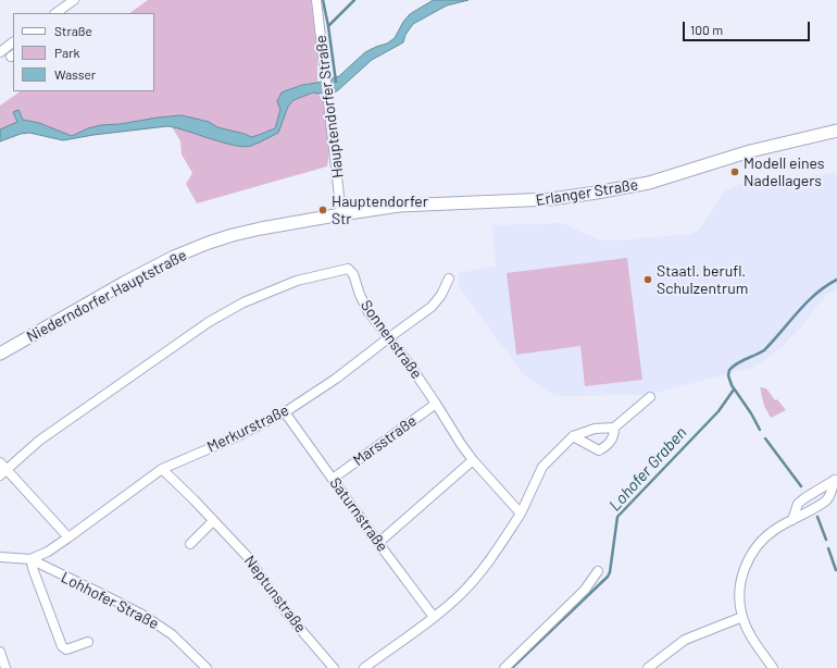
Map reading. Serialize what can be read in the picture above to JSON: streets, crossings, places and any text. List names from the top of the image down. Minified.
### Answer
{"streets":{"street":["Hauptendorfer Straße","Erlanger Straße","Niederndorfer Hauptstraße","Sonnenstraße","Merkurstraße","Marsstraße","Saturnstraße","Neptunstraße","Lohhofer Straße"]},"crossings":[["Hauptendorfer Straße","Erlanger Straße"],["Hauptendorfer Straße","Niederndorfer Hauptstraße"],["Erlanger Straße","Niederndorfer Hauptstraße"],["Sonnenstraße","Merkurstraße"],["Sonnenstraße","Marsstraße"],["Merkurstraße","Saturnstraße"],["Merkurstraße","Neptunstraße"],["Merkurstraße","Lohhofer Straße"],["Marsstraße","Saturnstraße"]],"water":["Lohofer Graben"],"places":["Modell eines Nadellagers","Hauptendorfer Str","Staatl. berufl. Schulzentrum"],"legend":["Straße","Park","Wasser"],"scale_bar":"100 m"}
